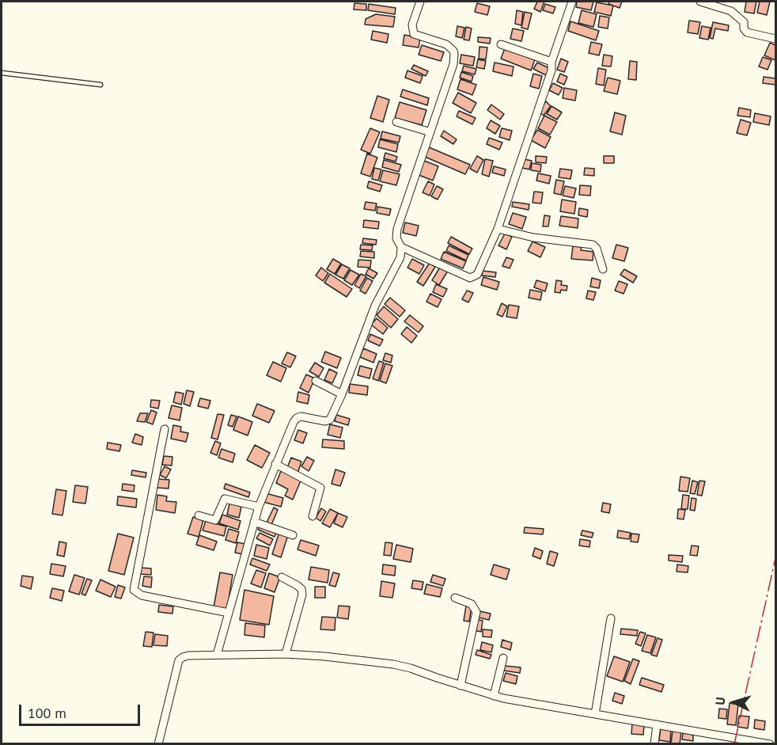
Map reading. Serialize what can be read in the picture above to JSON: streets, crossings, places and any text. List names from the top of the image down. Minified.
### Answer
{"scale_bar":"100 m","north":"left"}
